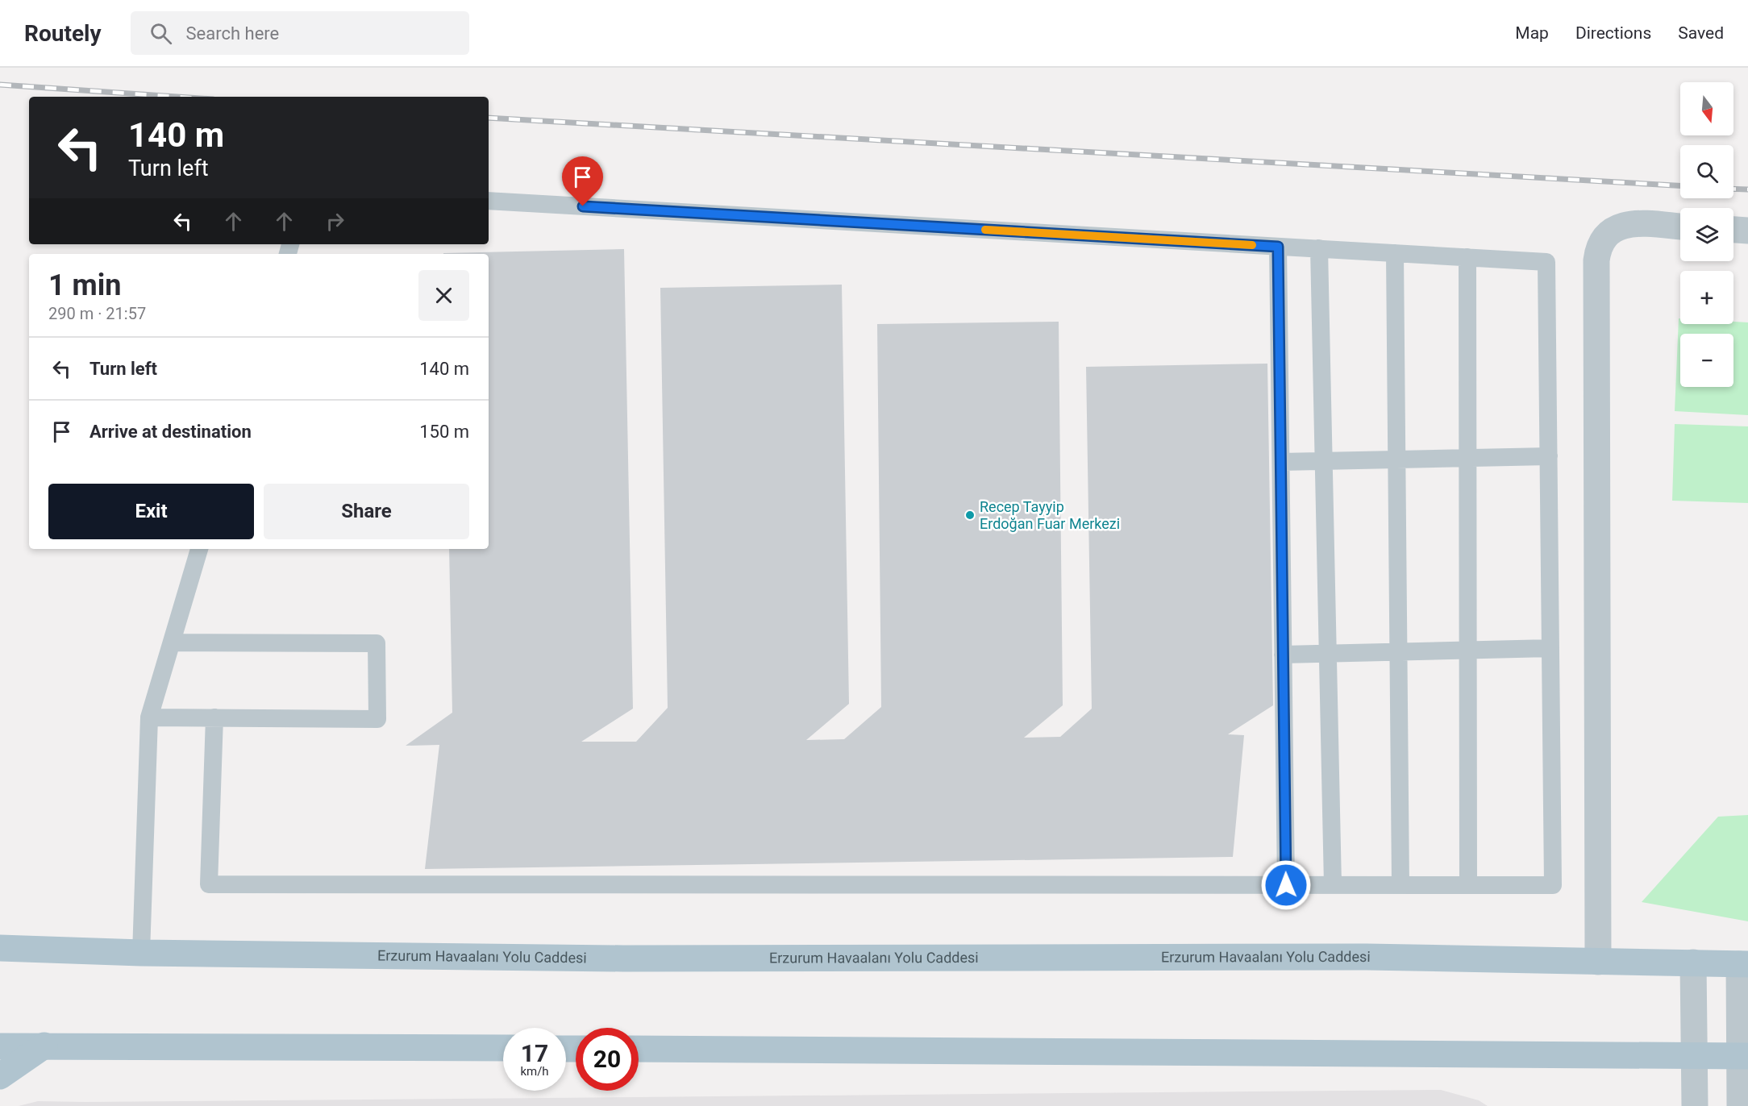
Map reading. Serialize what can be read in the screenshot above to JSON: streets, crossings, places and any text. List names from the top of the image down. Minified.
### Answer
{"streets":{"main road":["Erzurum Havaalanı Yolu Caddesi"]},"places":["Recep Tayyip Erdoğan Fuar Merkezi"],"north":"bottom","page":{"header":"Routely","search":"Search here","nav":["Map","Directions","Saved"],"map_buttons":["+","−"],"turn":["140 m","Turn left"],"heading":["1 min","290 m · 21:57"],"list":[{"name":"Turn left","value":"140 m"},{"name":"Arrive at destination","value":"150 m"}],"buttons":["Exit","Share"],"speed":"17 km/h","limit":"20"}}
